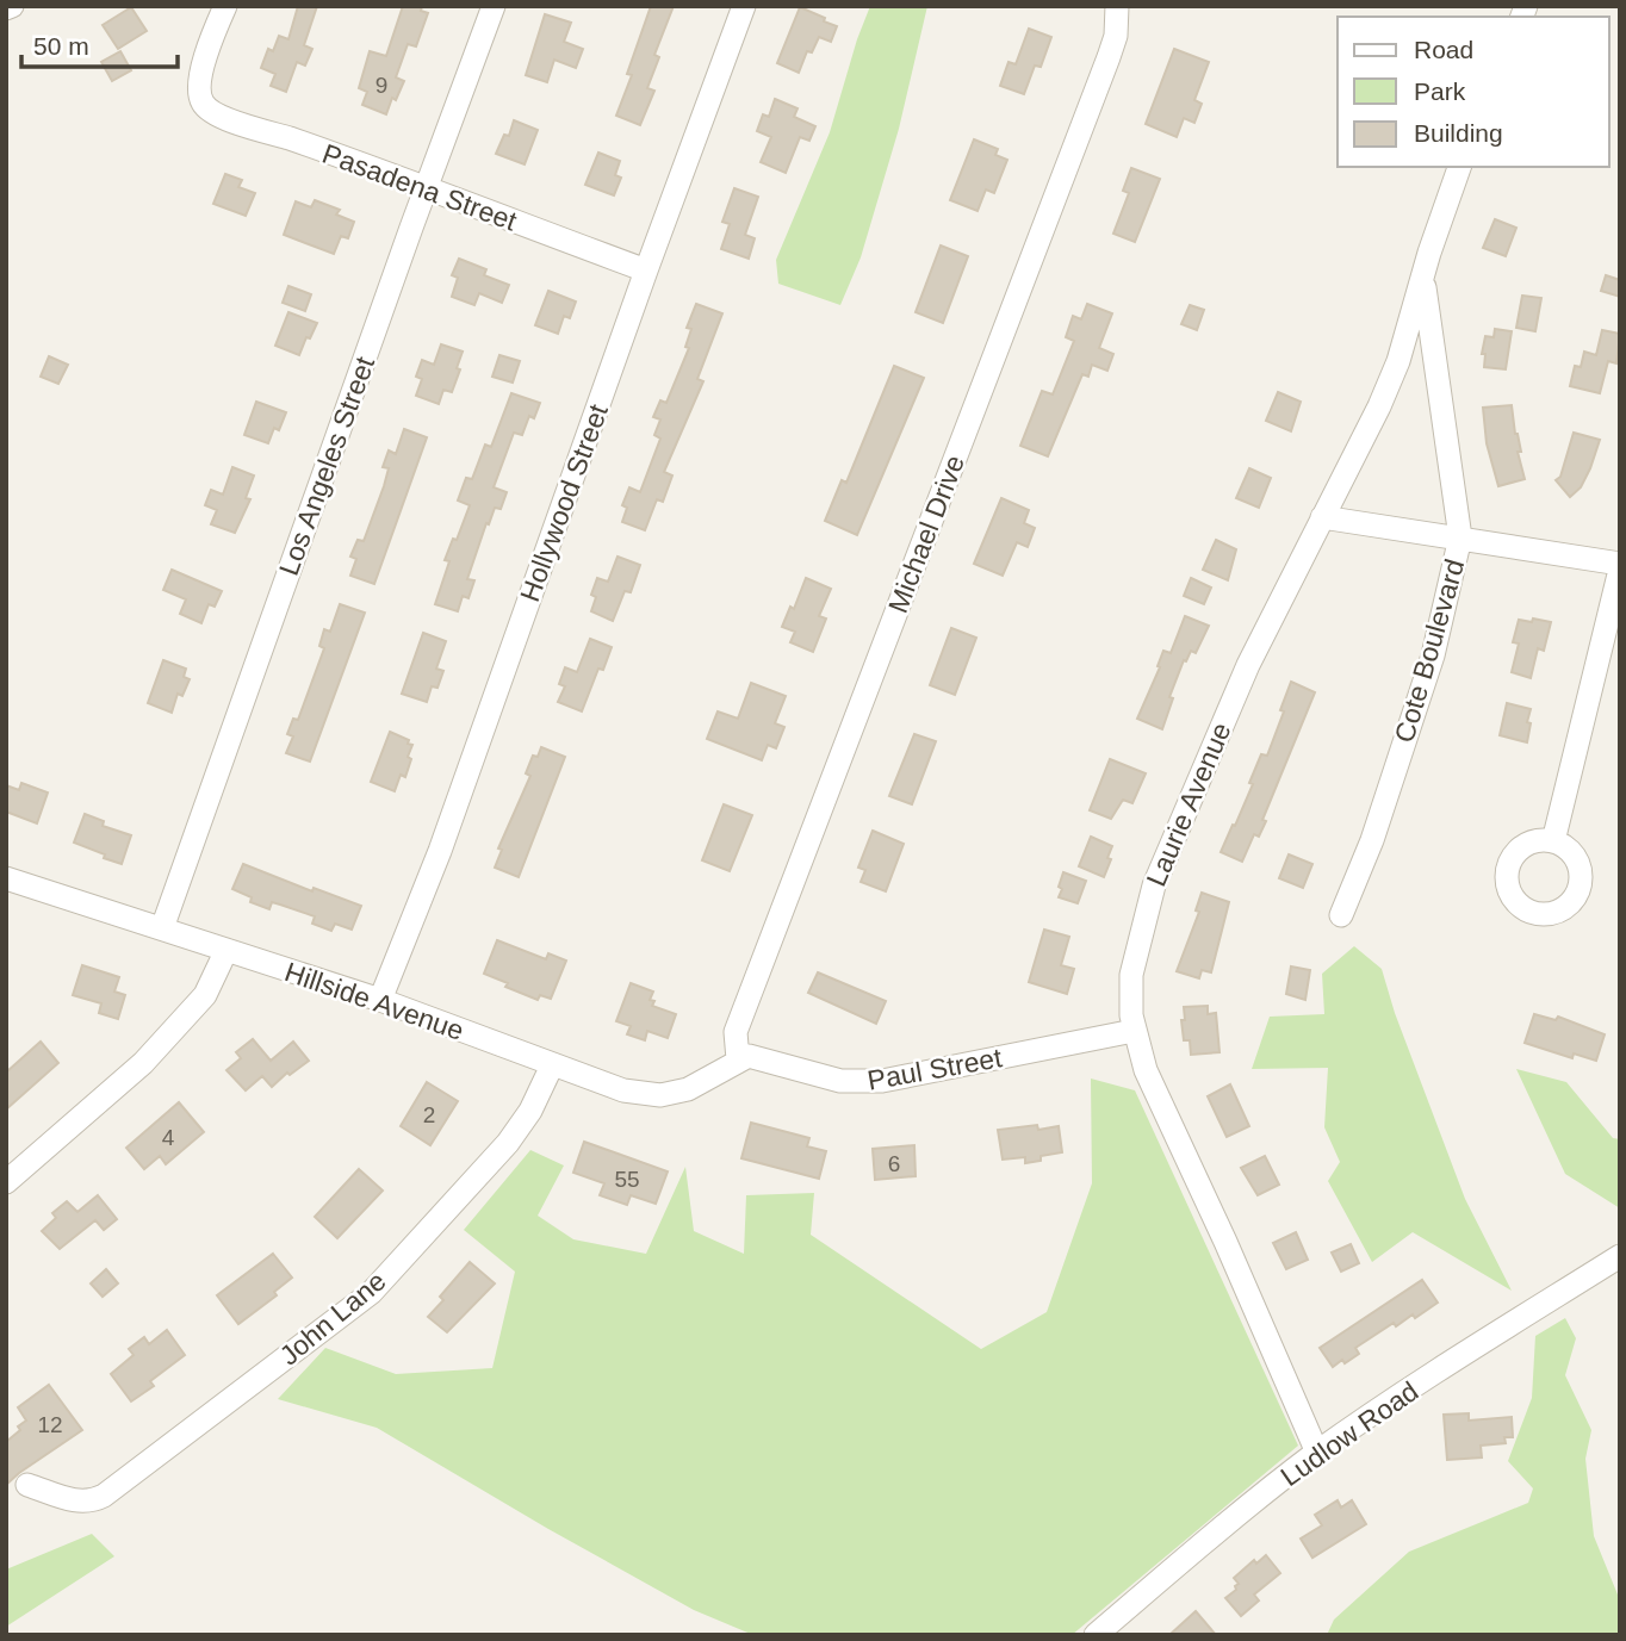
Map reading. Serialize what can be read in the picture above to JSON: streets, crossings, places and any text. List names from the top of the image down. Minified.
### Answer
{"streets":{"street":["Pasadena Street","Los Angeles Street","Hollywood Street","Michael Drive","Cote Boulevard","Laurie Avenue","Hillside Avenue","Paul Street","John Lane","Ludlow Road"]},"crossings":[["Pasadena Street","Los Angeles Street"],["Pasadena Street","Hollywood Street"],["Los Angeles Street","Hillside Avenue"],["Hollywood Street","Hillside Avenue"],["Michael Drive","Hillside Avenue"],["Michael Drive","Paul Street"],["Cote Boulevard","Laurie Avenue"],["Laurie Avenue","Paul Street"],["Laurie Avenue","Ludlow Road"],["Hillside Avenue","Paul Street"],["Hillside Avenue","John Lane"]],"house_numbers":["9","2","4","6","55","12"],"legend":["Road","Park","Building"],"scale_bar":"50 m"}
